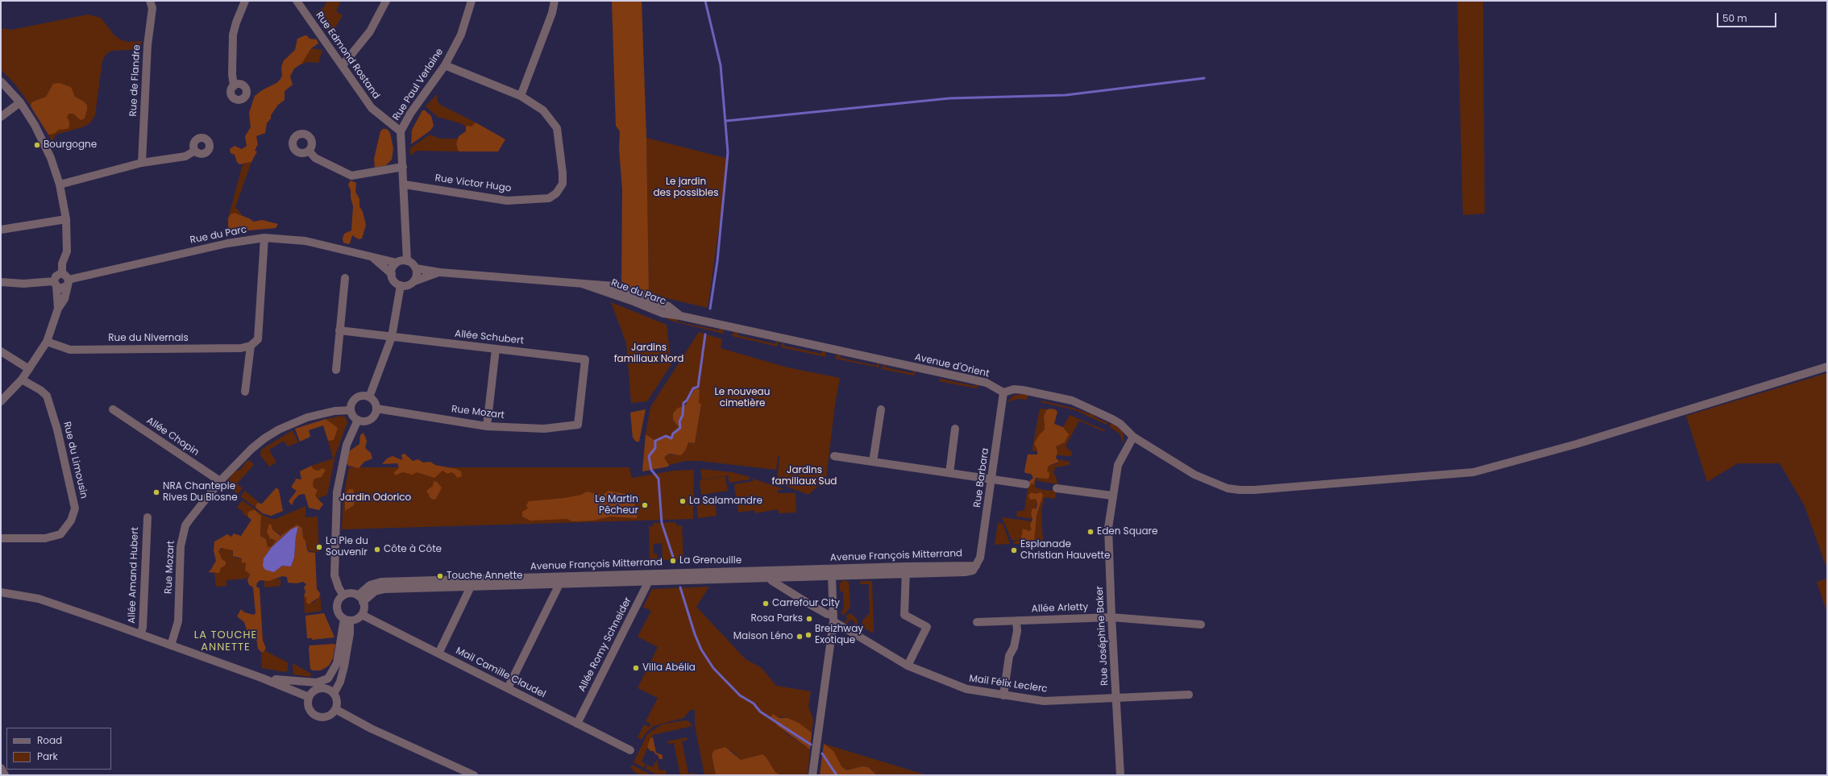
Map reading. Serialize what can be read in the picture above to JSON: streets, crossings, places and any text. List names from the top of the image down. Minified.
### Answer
{"streets":{"street":["Rue Edmond Rostand","Rue de Flandre","Rue Paul Verlaine","Rue Victor Hugo","Rue du Parc","Allée Schubert","Rue du Nivernais","Avenue d'Orient","Rue Mozart","Allée Chopin","Rue du Limousin","Rue Barbara","Avenue François Mitterrand","Allée Amand Hubert","Allée Arletty","Rue Joséphine Baker","Allée Romy Schneider","Mail Camille Claudel","Mail Félix Leclerc"]},"crossings":[["Rue Edmond Rostand","Rue Paul Verlaine"],["Rue Paul Verlaine","Rue Victor Hugo"],["Rue Paul Verlaine","Rue du Parc"],["Rue du Parc","Avenue d'Orient"],["Allée Schubert","Rue Mozart"],["Avenue d'Orient","Rue Barbara"],["Rue Mozart","Allée Chopin"],["Rue Barbara","Avenue François Mitterrand"],["Avenue François Mitterrand","Allée Romy Schneider"],["Avenue François Mitterrand","Mail Camille Claudel"],["Avenue François Mitterrand","Mail Félix Leclerc"],["Allée Arletty","Rue Joséphine Baker"],["Rue Joséphine Baker","Mail Félix Leclerc"],["Allée Romy Schneider","Mail Camille Claudel"]],"districts":["LA TOUCHE ANNETTE"],"parks":["Le jardin des possibles","Jardins familiaux Nord","Le nouveau cimetière","Jardins familiaux Sud","Jardin Odorico"],"places":["Bourgogne","NRA Chantepie Rives Du Blosne","La Salamandre","Le Martin Pêcheur","Eden Square","La Pie du Souvenir","Côte à Côte","Esplanade Christian Hauvette","La Grenouille","Touche Annette","Carrefour City","Rosa Parks","Breizhway Exotique","Maison Léno","Villa Abélia"],"legend":["Road","Park"],"scale_bar":"50 m"}
